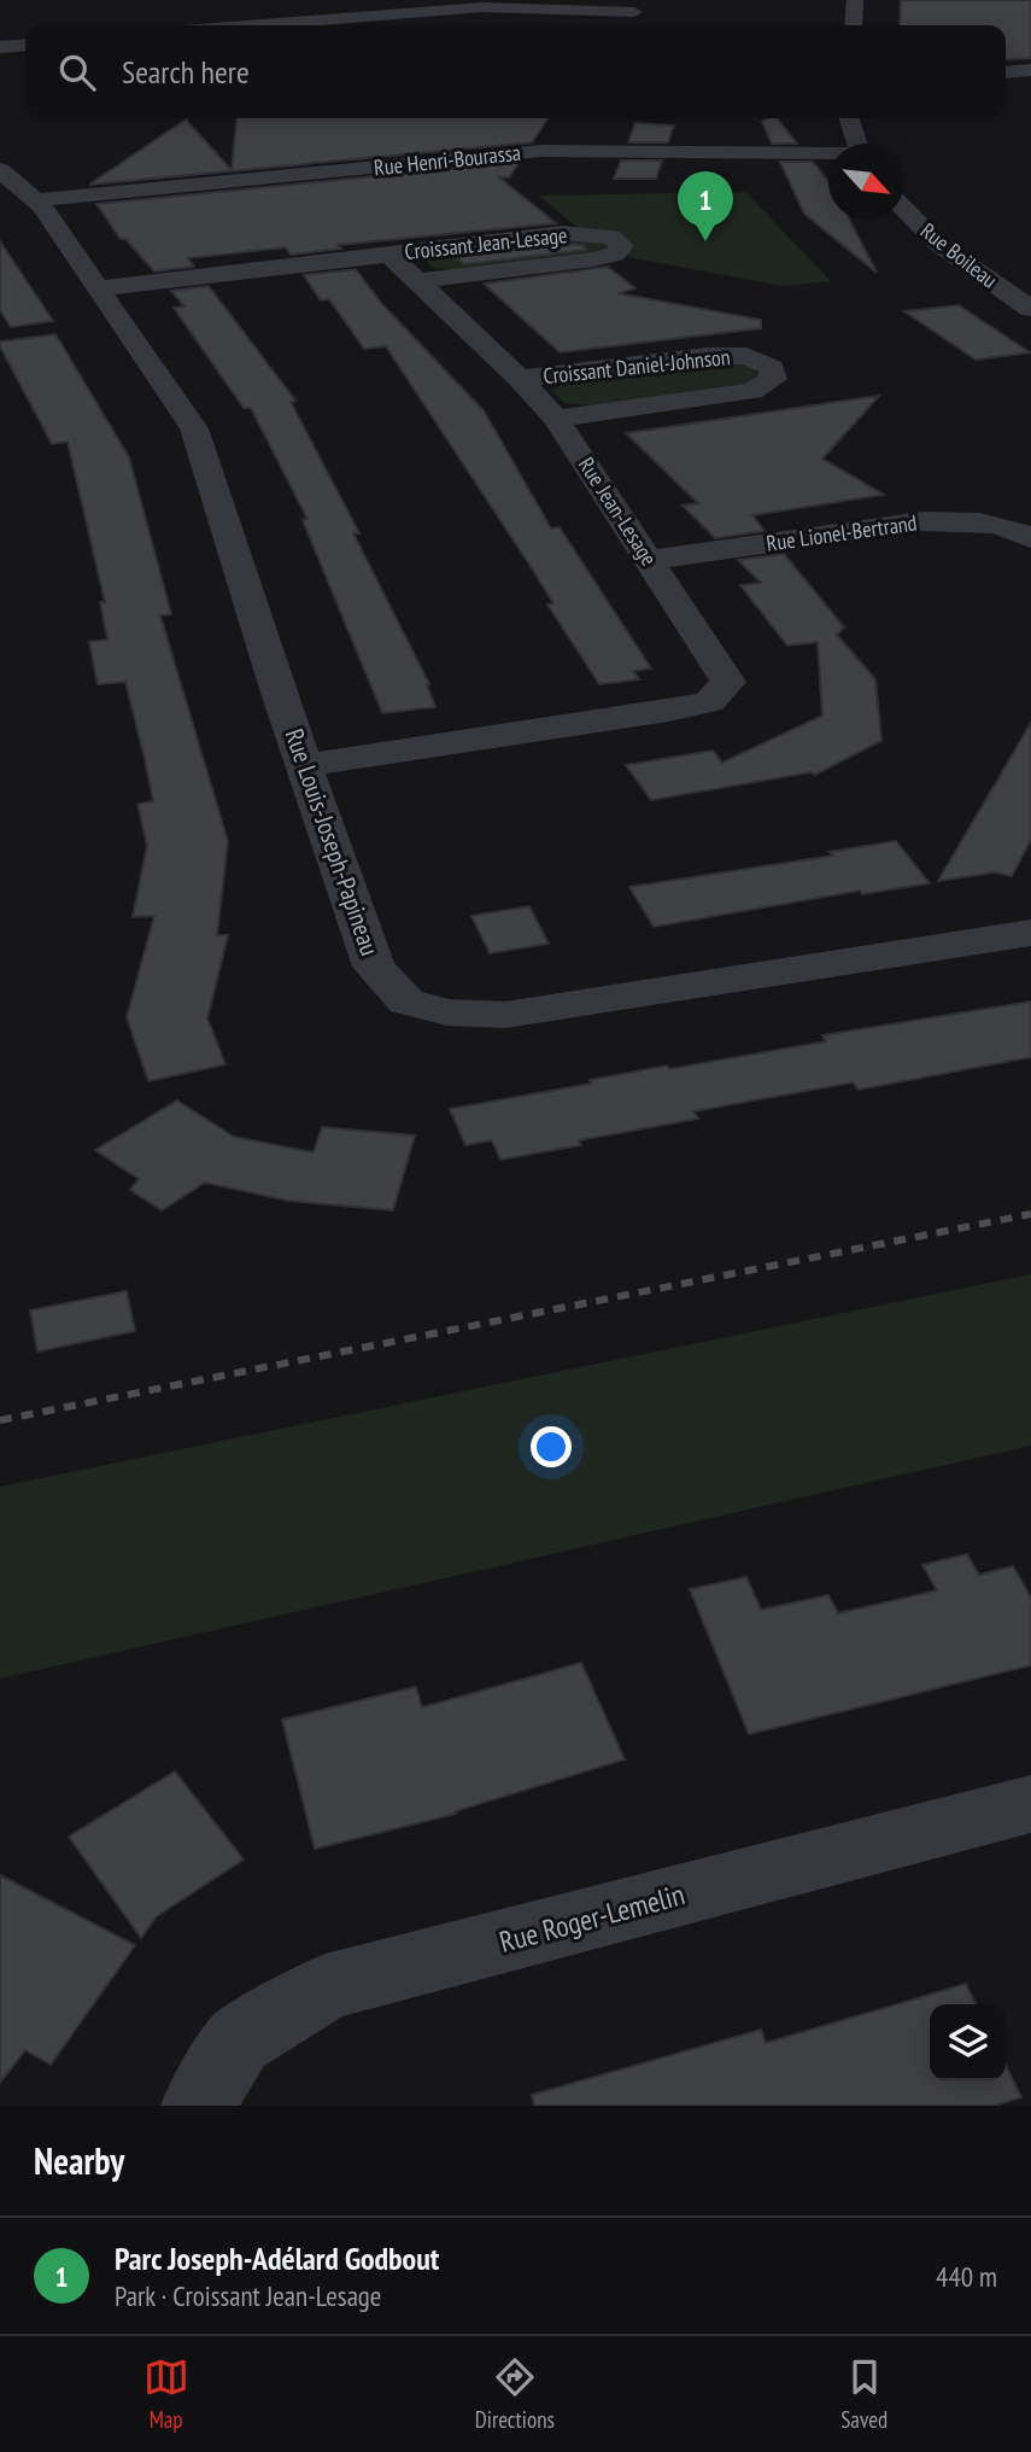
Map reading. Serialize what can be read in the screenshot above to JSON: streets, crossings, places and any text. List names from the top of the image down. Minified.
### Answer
{"streets":{"street":["Rue Henri-Bourassa","Croissant Jean-Lesage","Rue Boileau","Croissant Daniel-Johnson","Rue Jean-Lesage","Rue Lionel-Bertrand","Rue Louis-Joseph-Papineau","Rue Roger-Lemelin"]},"crossings":[["Rue Henri-Bourassa","Rue Louis-Joseph-Papineau"],["Croissant Jean-Lesage","Rue Jean-Lesage"],["Croissant Daniel-Johnson","Rue Jean-Lesage"],["Rue Jean-Lesage","Rue Lionel-Bertrand"],["Rue Jean-Lesage","Rue Louis-Joseph-Papineau"]],"north":"bottom right","page":{"search":"Search here","pins":"1","heading":"Nearby","list":[{"mark":"1","name":"Parc Joseph-Adélard Godbout","note":"Park · Croissant Jean-Lesage","value":"440 m"}],"nav":["Map","Directions","Saved"]}}
